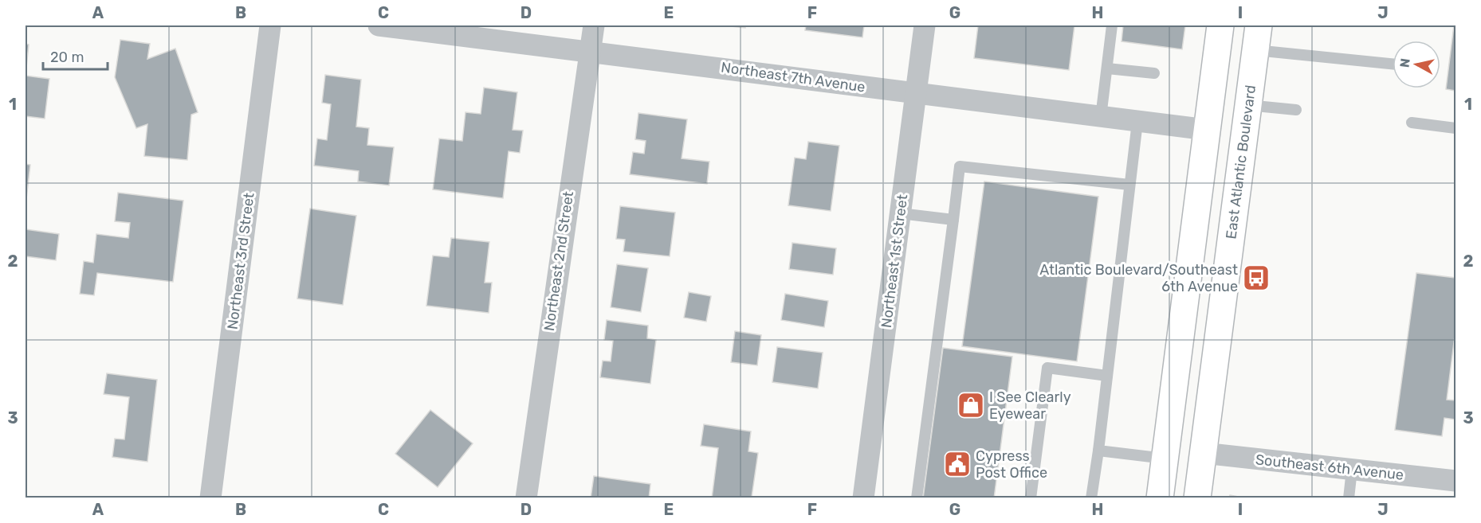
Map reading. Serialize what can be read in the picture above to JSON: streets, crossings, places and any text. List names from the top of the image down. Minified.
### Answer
{"streets":{"main road":["East Atlantic Boulevard"],"street":["Northeast 7th Avenue","Northeast 3rd Street","Northeast 2nd Street","Northeast 1st Street","Southeast 6th Avenue"]},"crossings":[["Northeast 7th Avenue","Northeast 2nd Street"],["Northeast 7th Avenue","Northeast 1st Street"],["East Atlantic Boulevard","Southeast 6th Avenue"]],"places":{"bus stop":["Atlantic Boulevard/Southeast 6th Avenue"],"shop":["I See Clearly Eyewear"],"public building":["Cypress Post Office"]},"scale_bar":"20 m","north":"left","grid":{"columns":["A","B","C","D","E","F","G","H","I","J"],"rows":["1","2","3"]}}
